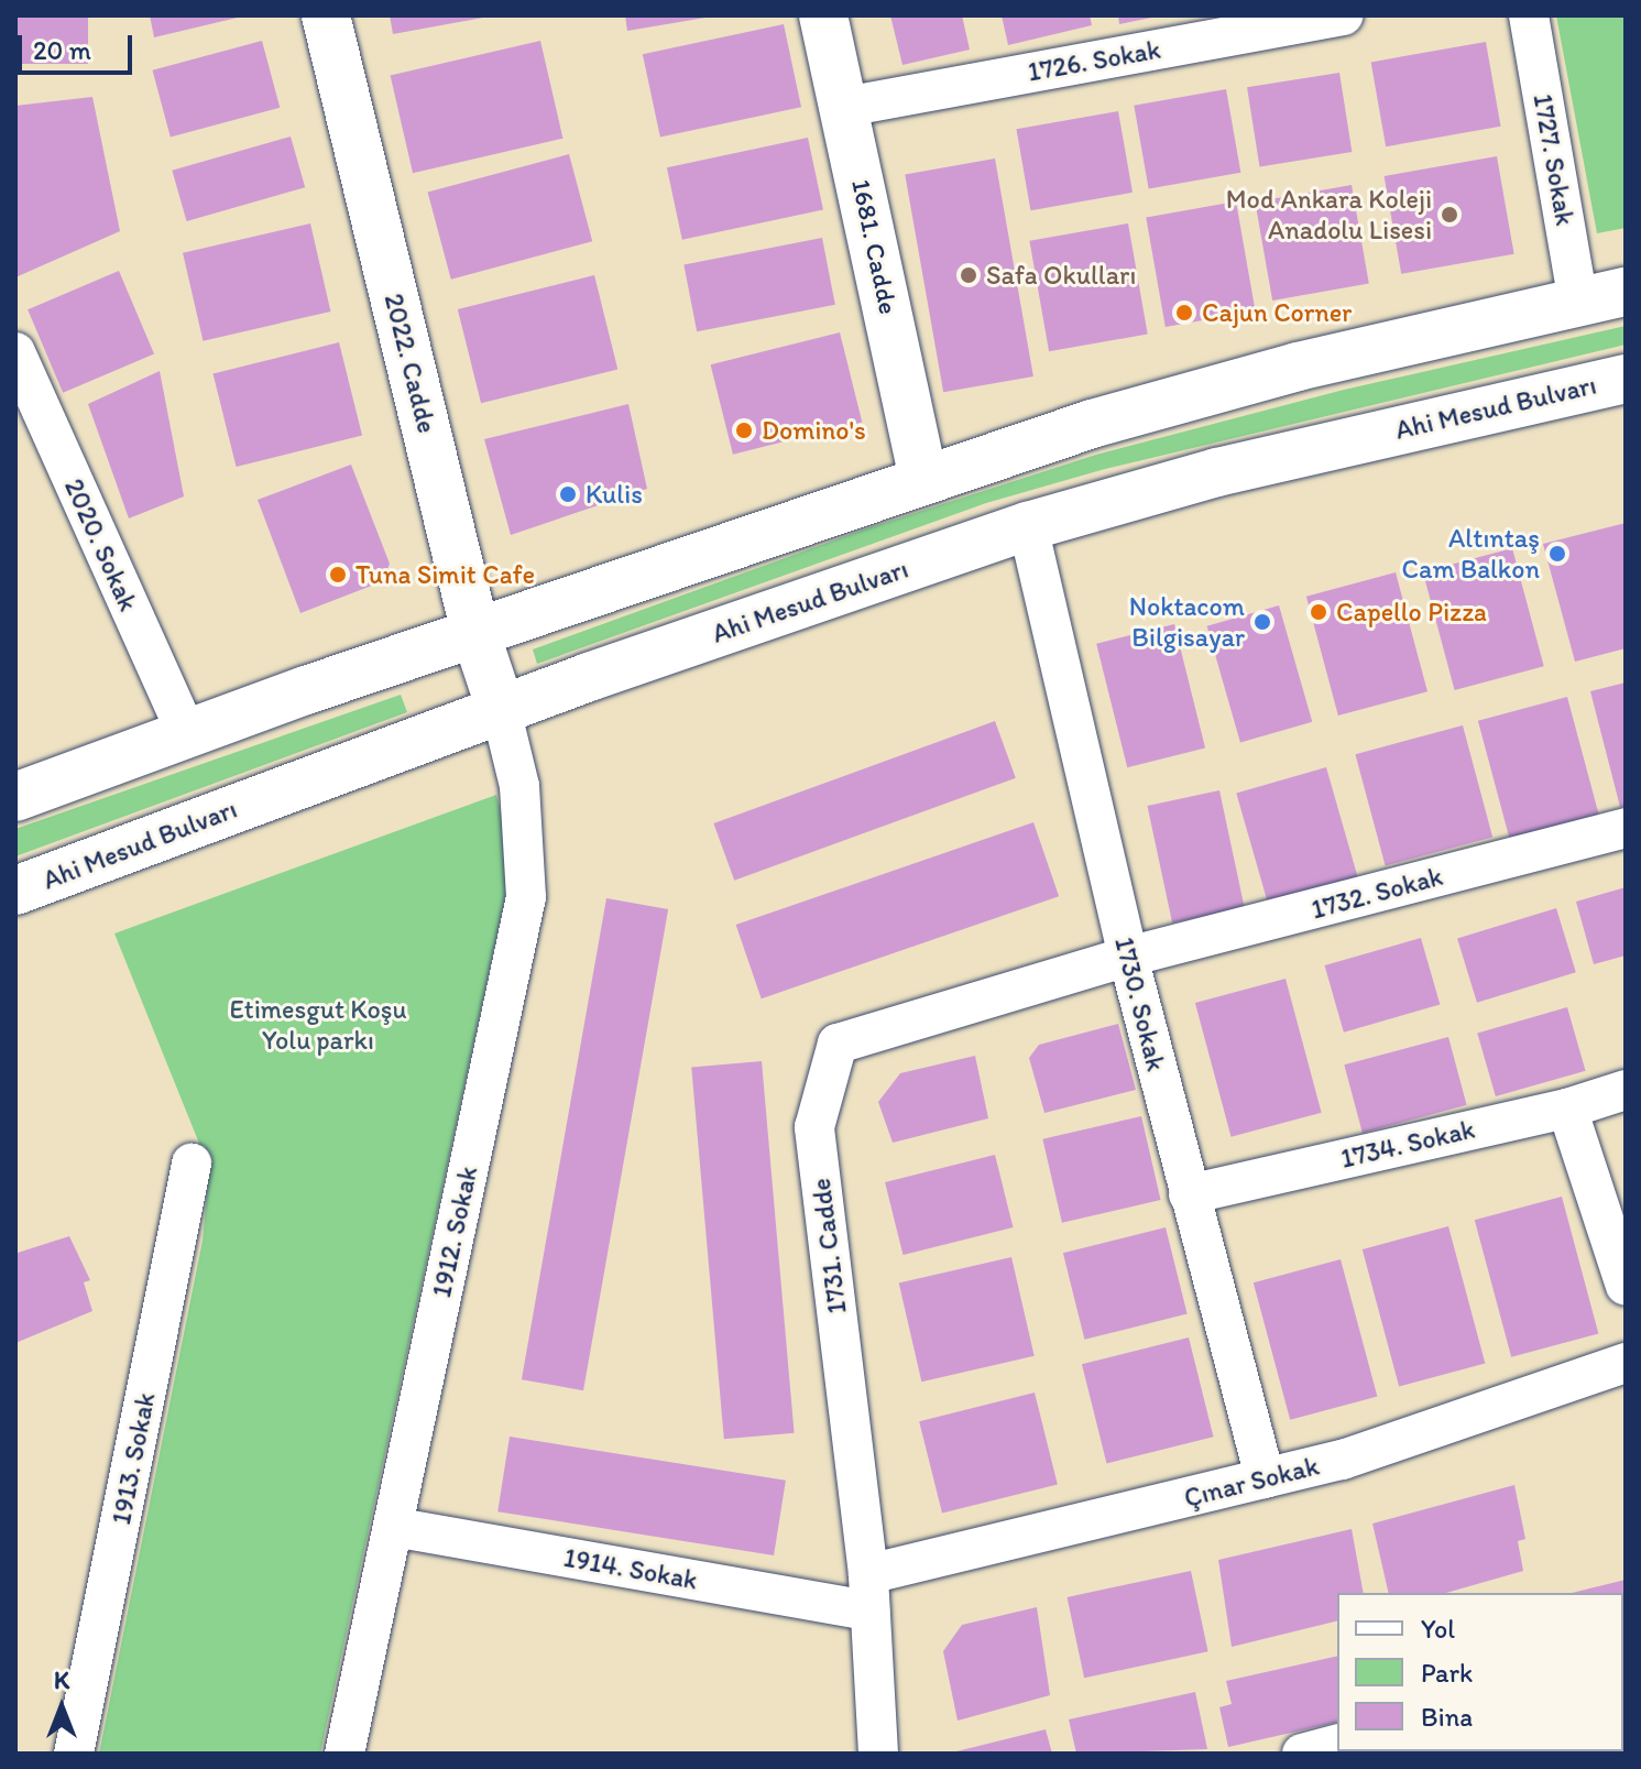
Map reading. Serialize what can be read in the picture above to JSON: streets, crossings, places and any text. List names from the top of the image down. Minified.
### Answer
{"streets":{"main road":["1681. Cadde","2022. Cadde","Ahi Mesud Bulvarı"],"street":["1726. Sokak","1727. Sokak","2020. Sokak","1732. Sokak","1730. Sokak","1734. Sokak","1912. Sokak","1731. Cadde","1913. Sokak","Çınar Sokak","1914. Sokak"]},"crossings":[["1726. Sokak","1681. Cadde"],["2022. Cadde","Ahi Mesud Bulvarı"],["2022. Cadde","1912. Sokak"],["Ahi Mesud Bulvarı","1730. Sokak"],["Ahi Mesud Bulvarı","1912. Sokak"],["1732. Sokak","1730. Sokak"],["1732. Sokak","1731. Cadde"],["1730. Sokak","1734. Sokak"],["1730. Sokak","1731. Cadde"],["1730. Sokak","Çınar Sokak"],["1912. Sokak","1914. Sokak"],["1731. Cadde","Çınar Sokak"],["1731. Cadde","1914. Sokak"],["Çınar Sokak","1914. Sokak"]],"parks":["Etimesgut Koşu Yolu parkı"],"places":["Mod Ankara Koleji Anadolu Lisesi","Safa Okulları","Cajun Corner","Domino's","Kulis","Altıntaş Cam Balkon","Tuna Simit Cafe","Capello Pizza","Noktacom Bilgisayar"],"legend":["Yol","Park","Bina"],"scale_bar":"20 m","north":"top"}
